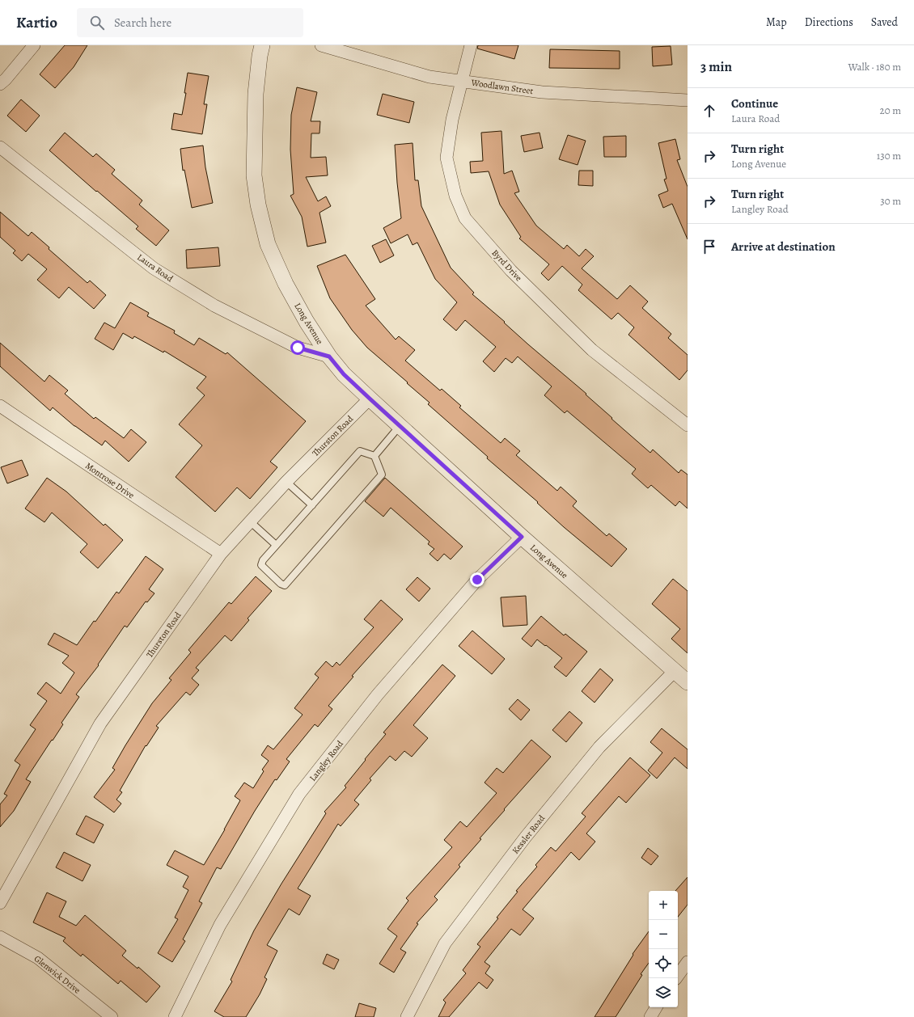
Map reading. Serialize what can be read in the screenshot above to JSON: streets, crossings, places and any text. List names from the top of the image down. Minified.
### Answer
{"streets":{"street":["Woodlawn Street","Byrd Drive","Laura Road","Long Avenue","Thurston Road","Montrose Drive","Langley Road","Kessler Road","Glenwick Drive"]},"crossings":[["Woodlawn Street","Byrd Drive"],["Laura Road","Long Avenue"],["Long Avenue","Thurston Road"],["Long Avenue","Langley Road"],["Long Avenue","Kessler Road"],["Thurston Road","Montrose Drive"]],"page":{"header":"Kartio","search":"Search here","nav":["Map","Directions","Saved"],"heading":["3 min","Walk · 180 m"],"list":[["Continue","Laura Road","20 m"],["Turn right","Long Avenue","130 m"],["Turn right","Langley Road","30 m"],"Arrive at destination"],"map_buttons":["+","−"]}}
